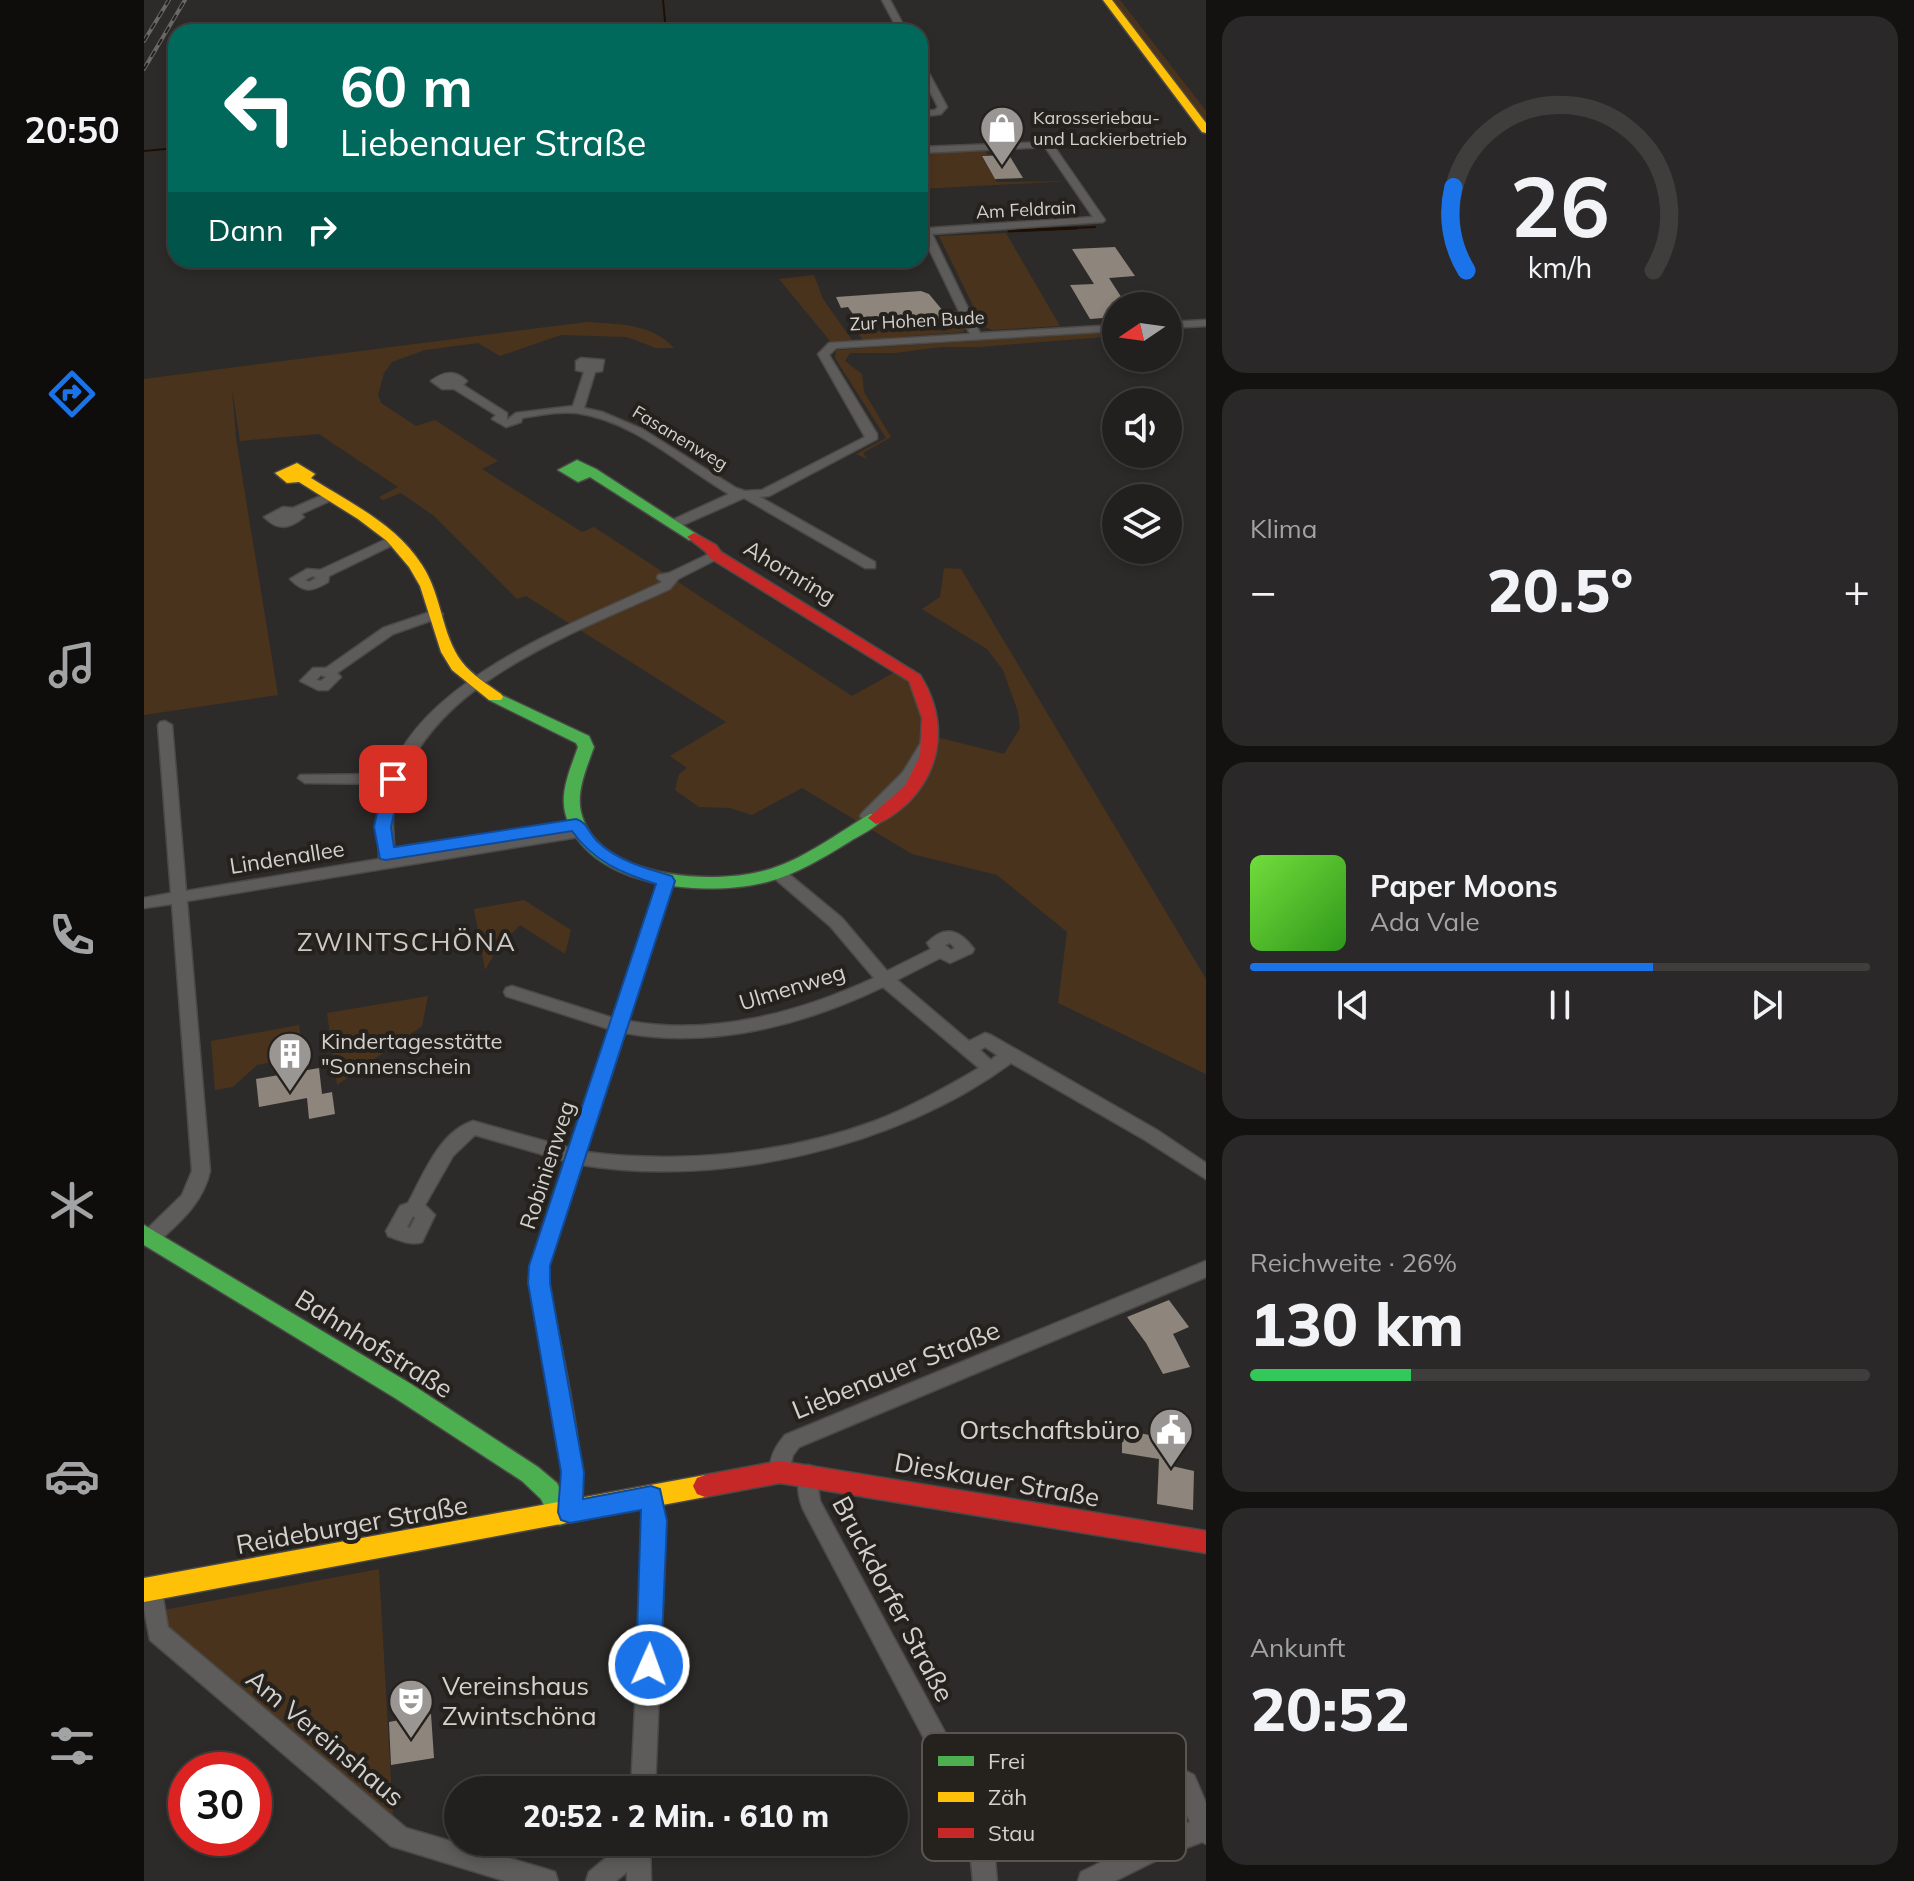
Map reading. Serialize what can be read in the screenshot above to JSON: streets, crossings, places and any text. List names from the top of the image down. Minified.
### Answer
{"streets":{"street":["Am Feldrain","Zur Hohen Bude","Fasanenweg","Ahornring","Lindenallee","Ulmenweg","Robinienweg","Bahnhofstraße","Liebenauer Straße","Dieskauer Straße","Reideburger Straße","Bruckdorfer Straße","Am Vereinshaus"]},"crossings":[["Zur Hohen Bude","Fasanenweg"],["Ahornring","Lindenallee"],["Ahornring","Robinienweg"],["Ulmenweg","Robinienweg"],["Robinienweg","Bahnhofstraße"],["Robinienweg","Reideburger Straße"],["Bahnhofstraße","Reideburger Straße"],["Liebenauer Straße","Dieskauer Straße"],["Dieskauer Straße","Bruckdorfer Straße"],["Reideburger Straße","Am Vereinshaus"]],"districts":["ZWINTSCHÖNA"],"places":{"shop":["Karosseriebau- und Lackierbetrieb"],"building":["Kindertagesstätte \"Sonnenschein"],"public building":["Ortschaftsbüro"],"theatre":["Vereinshaus Zwintschöna"]},"legend":["Frei","Zäh","Stau"],"north":"left","page":{"tabs":"20:50","turn":["60 m","Liebenauer Straße"],"then":"Dann","tile":["Klima",["Reichweite · 26%","130 km"],["Ankunft","20:52"]],"heat":["−","20.5°","+"],"song":["Paper Moons","Ada Vale"],"limit":"30","trip":"20:52 · 2 Min. · 610 m","gauge":["26","km/h"]}}
